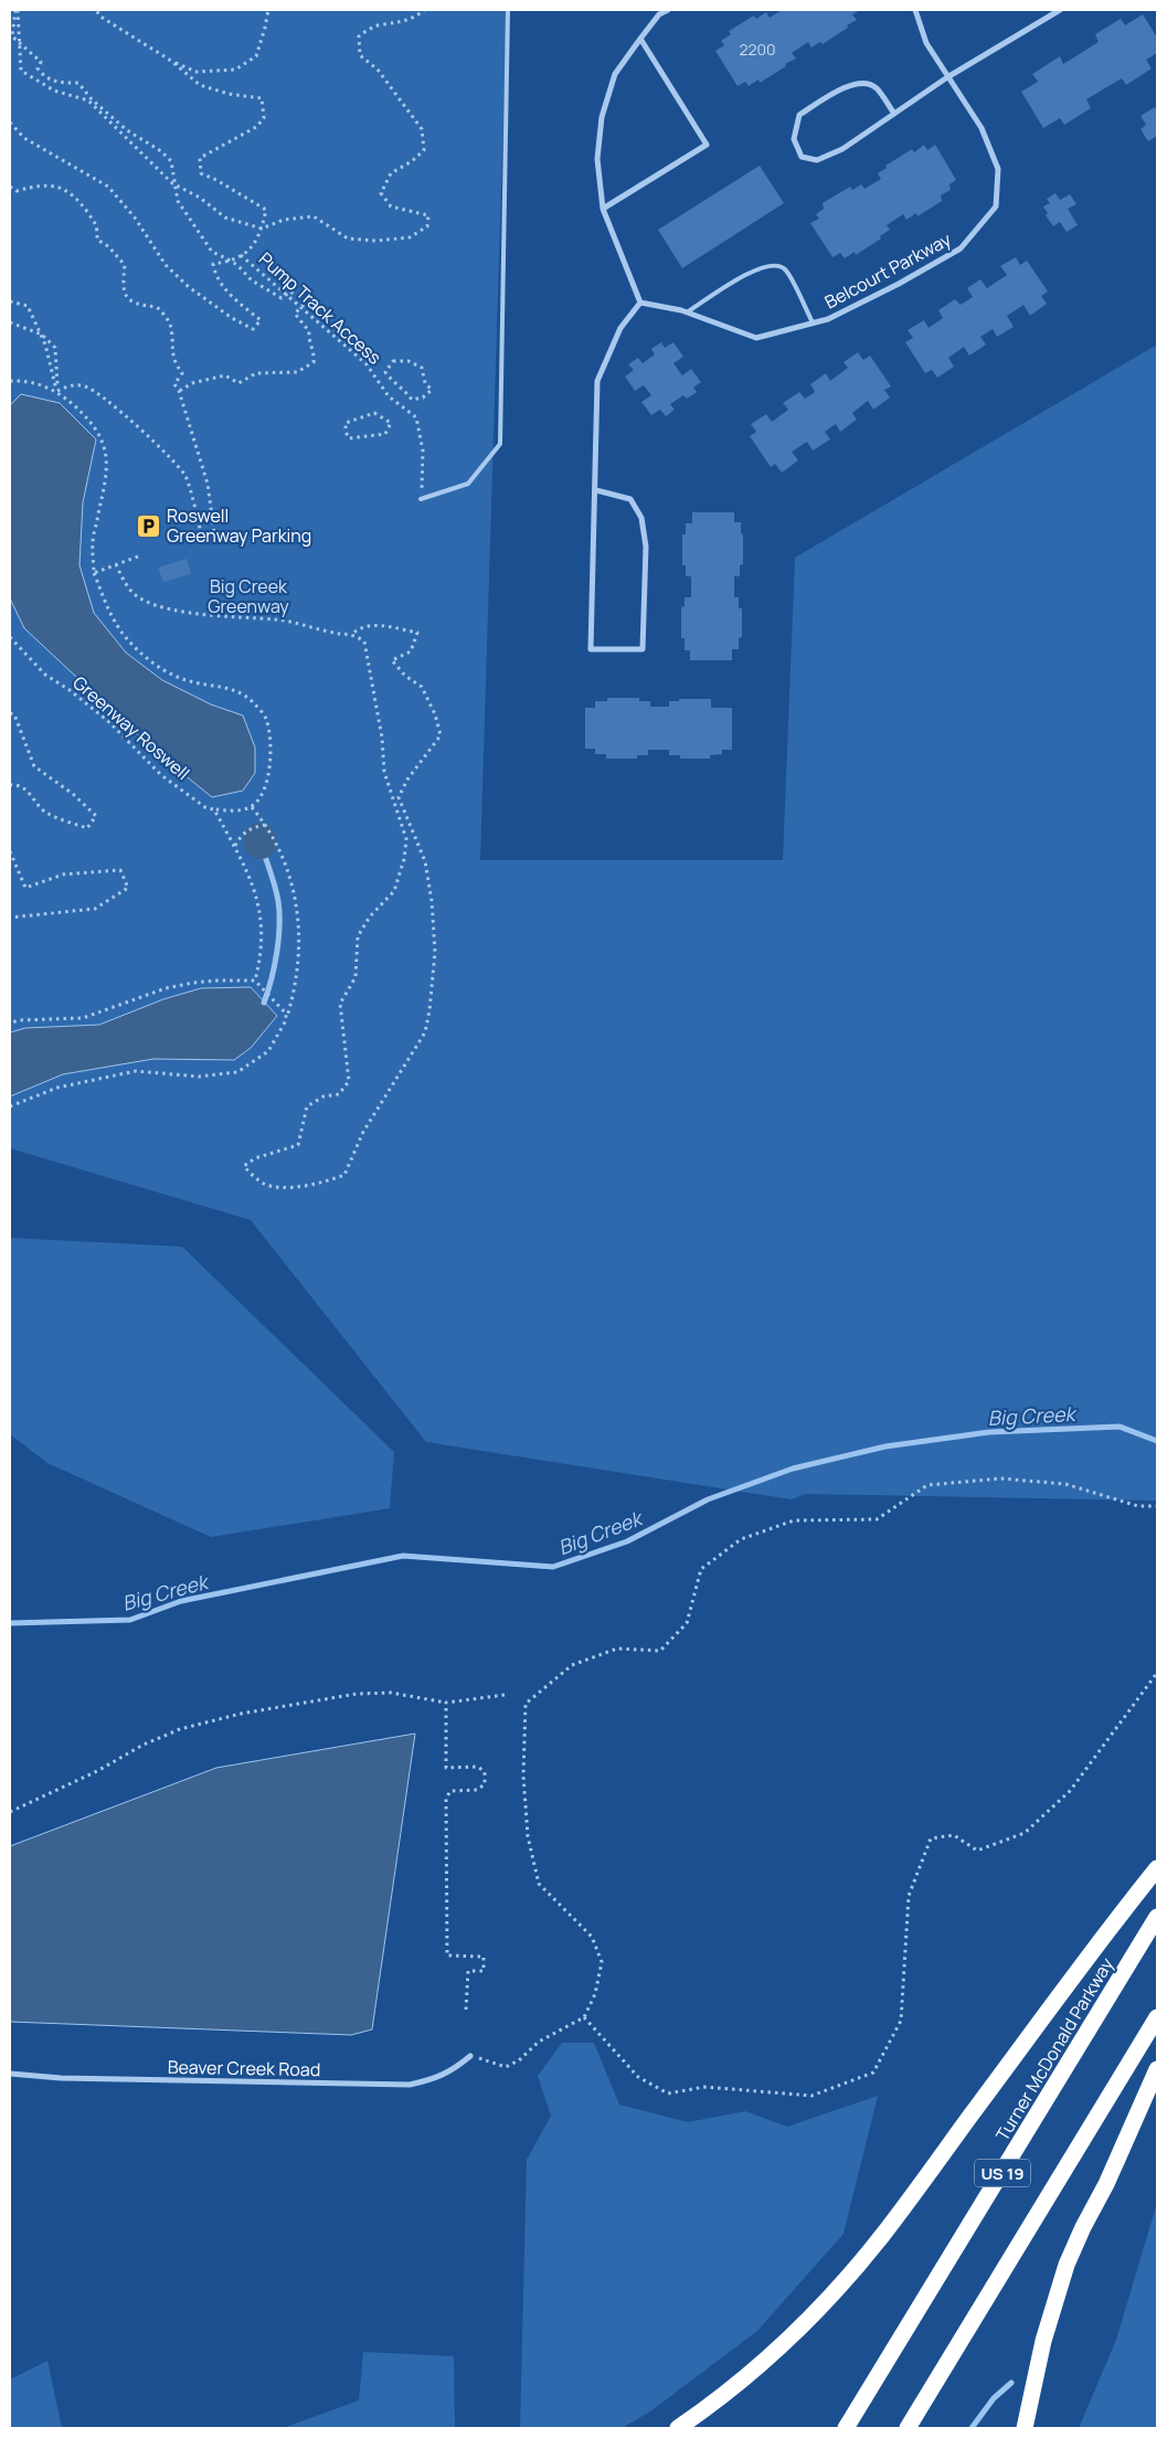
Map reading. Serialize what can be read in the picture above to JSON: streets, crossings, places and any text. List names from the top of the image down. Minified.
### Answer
{"streets":{"highway":["Turner McDonald Parkway","US 19"],"street":["Belcourt Parkway","Beaver Creek Road"],"path":["Pump Track Access","Greenway Roswell"]},"water":["Big Creek"],"parks":["Big Creek Greenway"],"places":{"parking":["Roswell Greenway Parking"]},"house_numbers":["2200"]}
